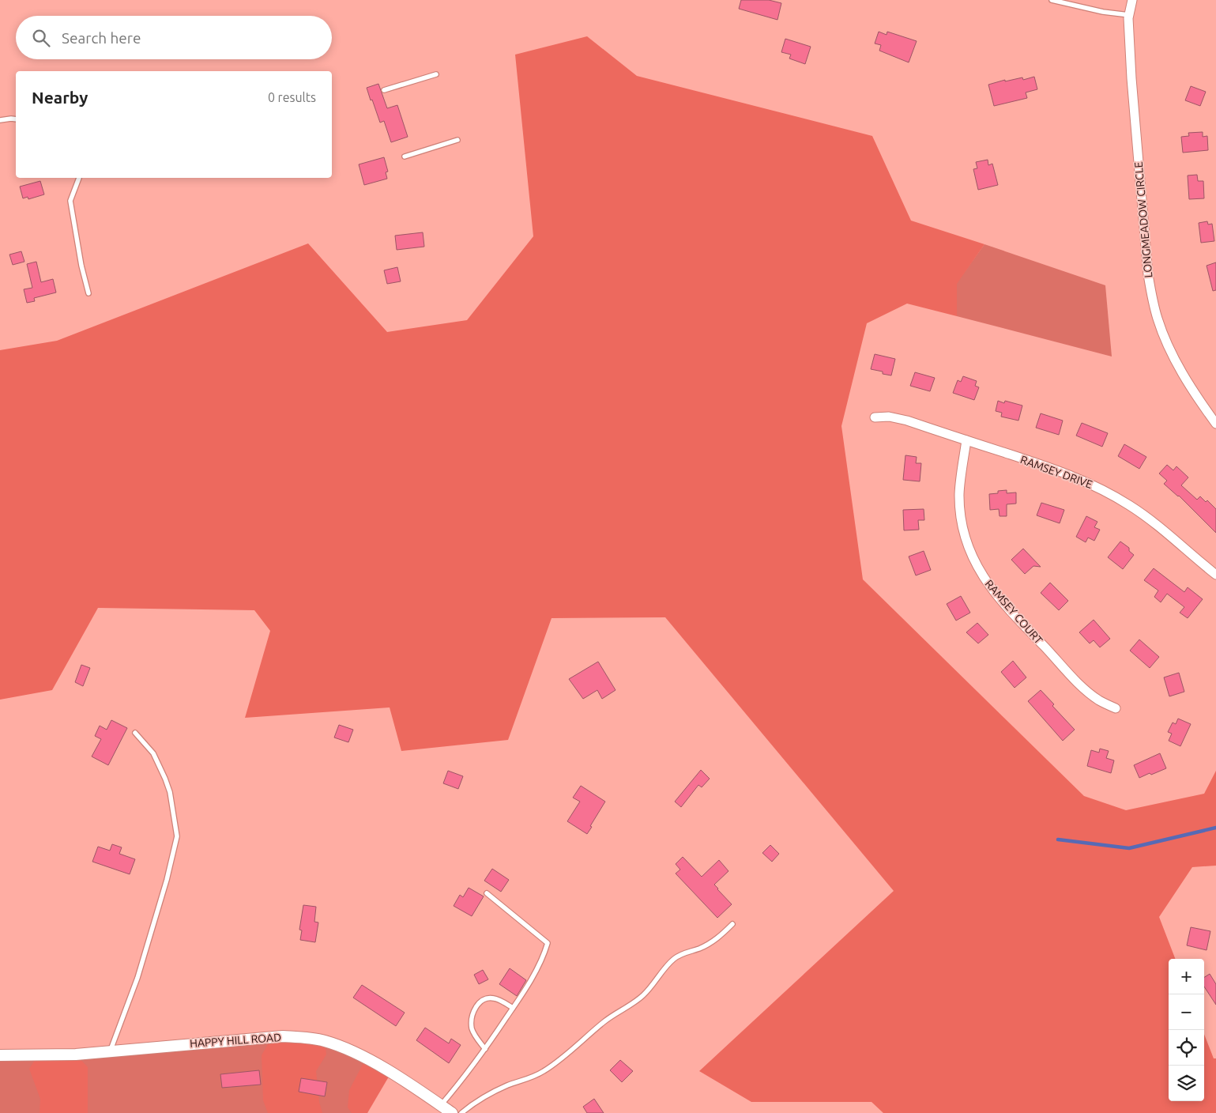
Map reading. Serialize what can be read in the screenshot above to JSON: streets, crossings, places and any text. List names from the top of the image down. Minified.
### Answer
{"streets":{"street":["LONGMEADOW CIRCLE","RAMSEY DRIVE","RAMSEY COURT","HAPPY HILL ROAD"]},"crossings":[["RAMSEY DRIVE","RAMSEY COURT"]],"page":{"search":"Search here","heading":["Nearby","0 results"],"map_buttons":["+","−"]}}
